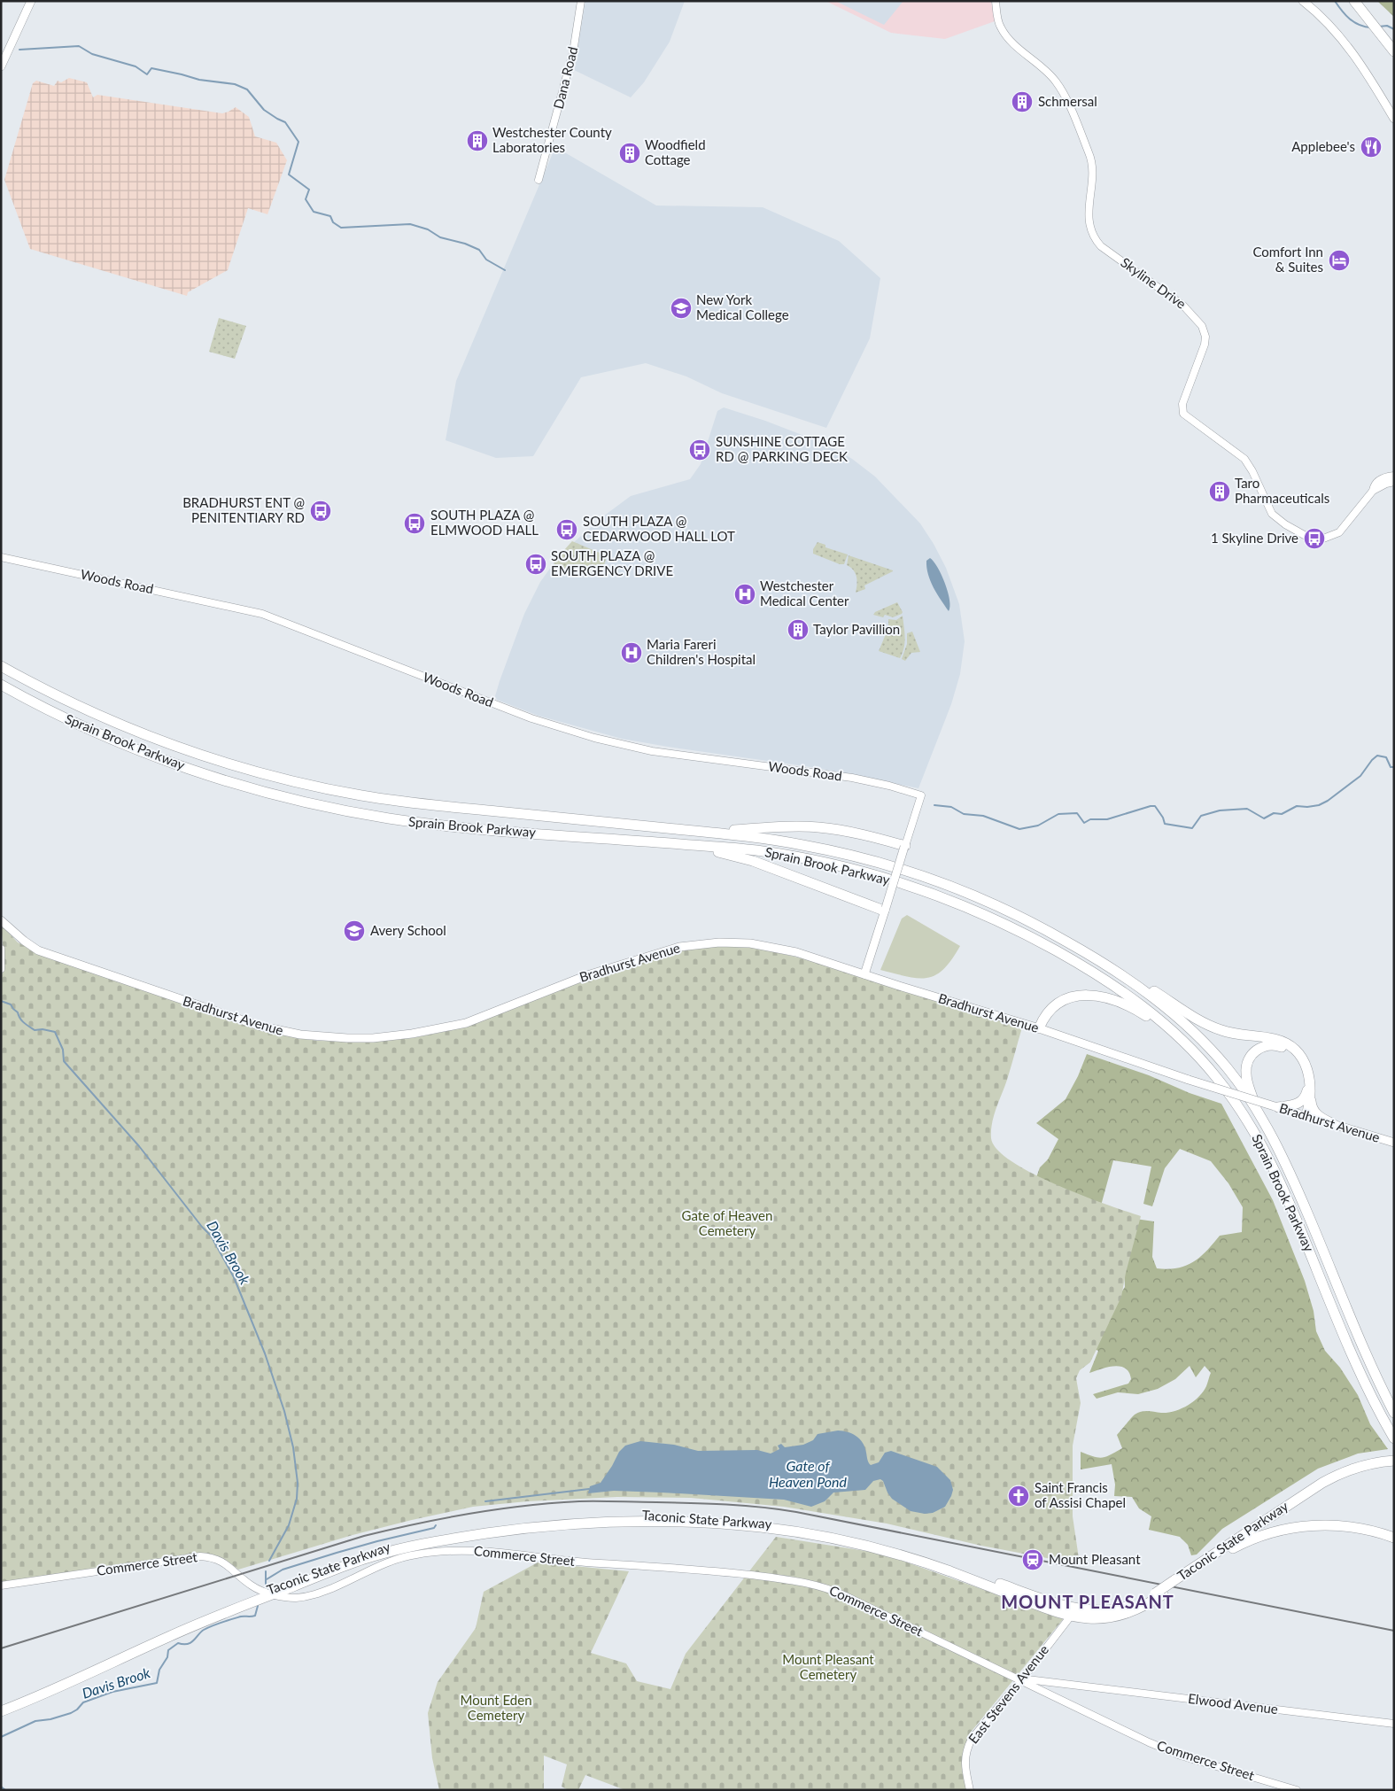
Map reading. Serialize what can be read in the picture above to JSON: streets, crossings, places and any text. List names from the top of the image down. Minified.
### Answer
{"streets":{"highway":["Sprain Brook Parkway","Taconic State Parkway"],"main road":["Bradhurst Avenue"],"street":["Dana Road","Skyline Drive","Woods Road","Commerce Street","East Stevens Avenue","Elwood Avenue"]},"crossings":[["Taconic State Parkway","Commerce Street"],["Taconic State Parkway","East Stevens Avenue"],["Commerce Street","East Stevens Avenue"],["Commerce Street","Elwood Avenue"]],"districts":["MOUNT PLEASANT"],"water":["Davis Brook","Gate of Heaven Pond"],"parks":["Gate of Heaven Cemetery","Mount Pleasant Cemetery","Mount Eden Cemetery"],"places":{"building":["Schmersal","Westchester County Laboratories","Woodfield Cottage","Taro Pharmaceuticals","Taylor Pavillion"],"restaurant":["Applebee's"],"hotel":["Comfort Inn & Suites"],"school or university":["New York Medical College","Avery School"],"bus stop":["SUNSHINE COTTAGE RD @ PARKING DECK","BRADHURST ENT @ PENITENTIARY RD","SOUTH PLAZA @ ELMWOOD HALL","SOUTH PLAZA @ CEDARWOOD HALL LOT","1 Skyline Drive","SOUTH PLAZA @ EMERGENCY DRIVE"],"hospital":["Westchester Medical Center","Maria Fareri Children's Hospital"],"church":["Saint Francis of Assisi Chapel"],"station":["Mount Pleasant"]}}
